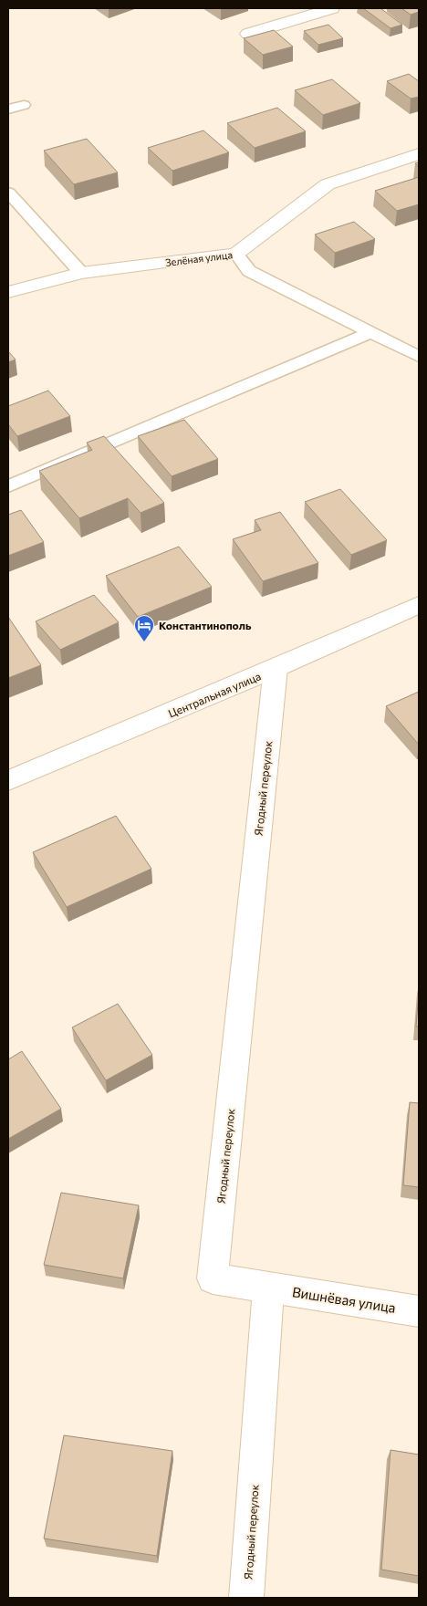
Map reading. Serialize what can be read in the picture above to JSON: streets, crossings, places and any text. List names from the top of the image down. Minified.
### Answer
{"streets":{"street":["Зелёная улица","Центральная улица","Ягодный переулок","Вишнёвая улица"]},"crossings":[["Центральная улица","Ягодный переулок"],["Ягодный переулок","Вишнёвая улица"]],"places":{"hotel":["Константинополь"]}}
